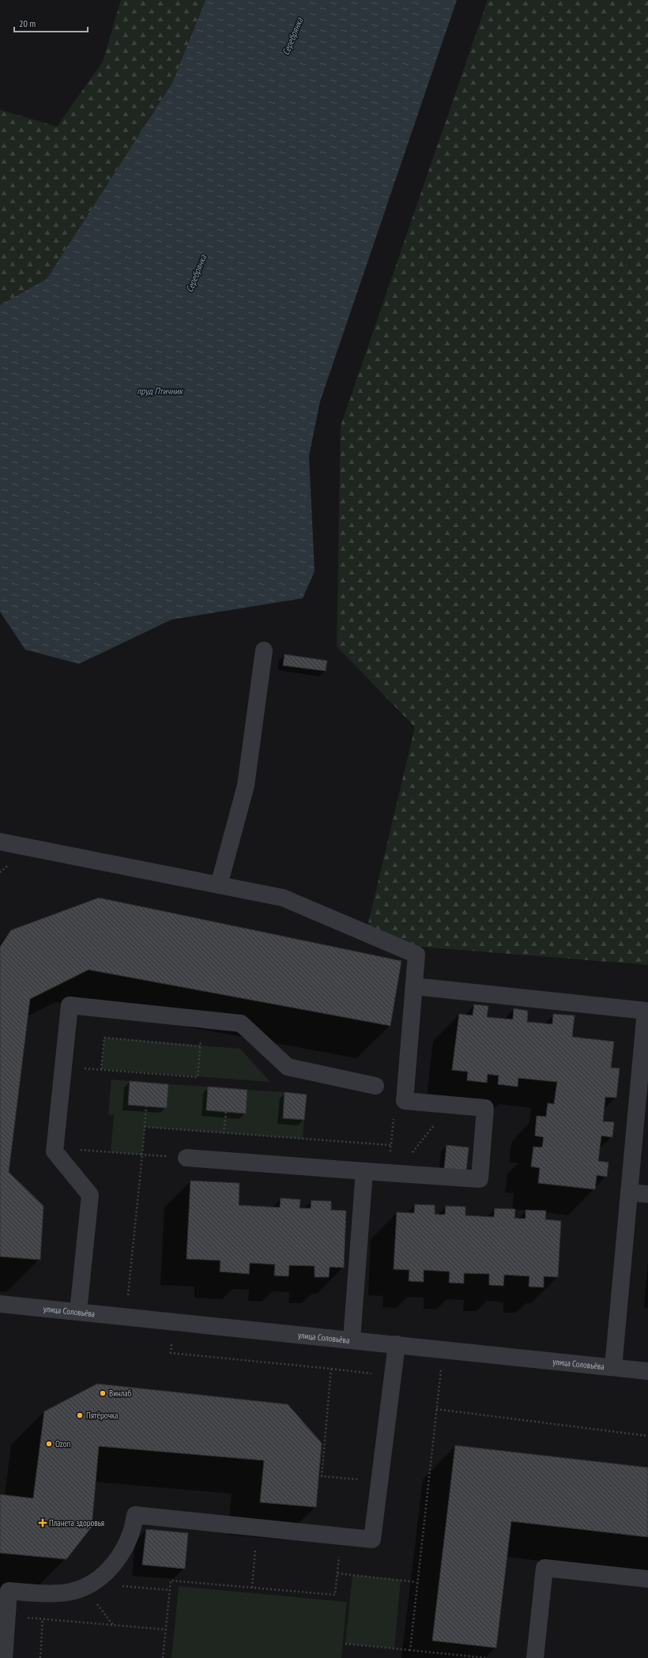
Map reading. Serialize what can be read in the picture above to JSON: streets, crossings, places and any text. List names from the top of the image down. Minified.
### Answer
{"streets":{"street":["улица Соловьёва"]},"water":["Серебрянка","пруд Птичник"],"places":{"other":["Винлаб","Пятёрочка","Ozon"],"health":["Планета здоровья"]},"scale_bar":"20 m"}
